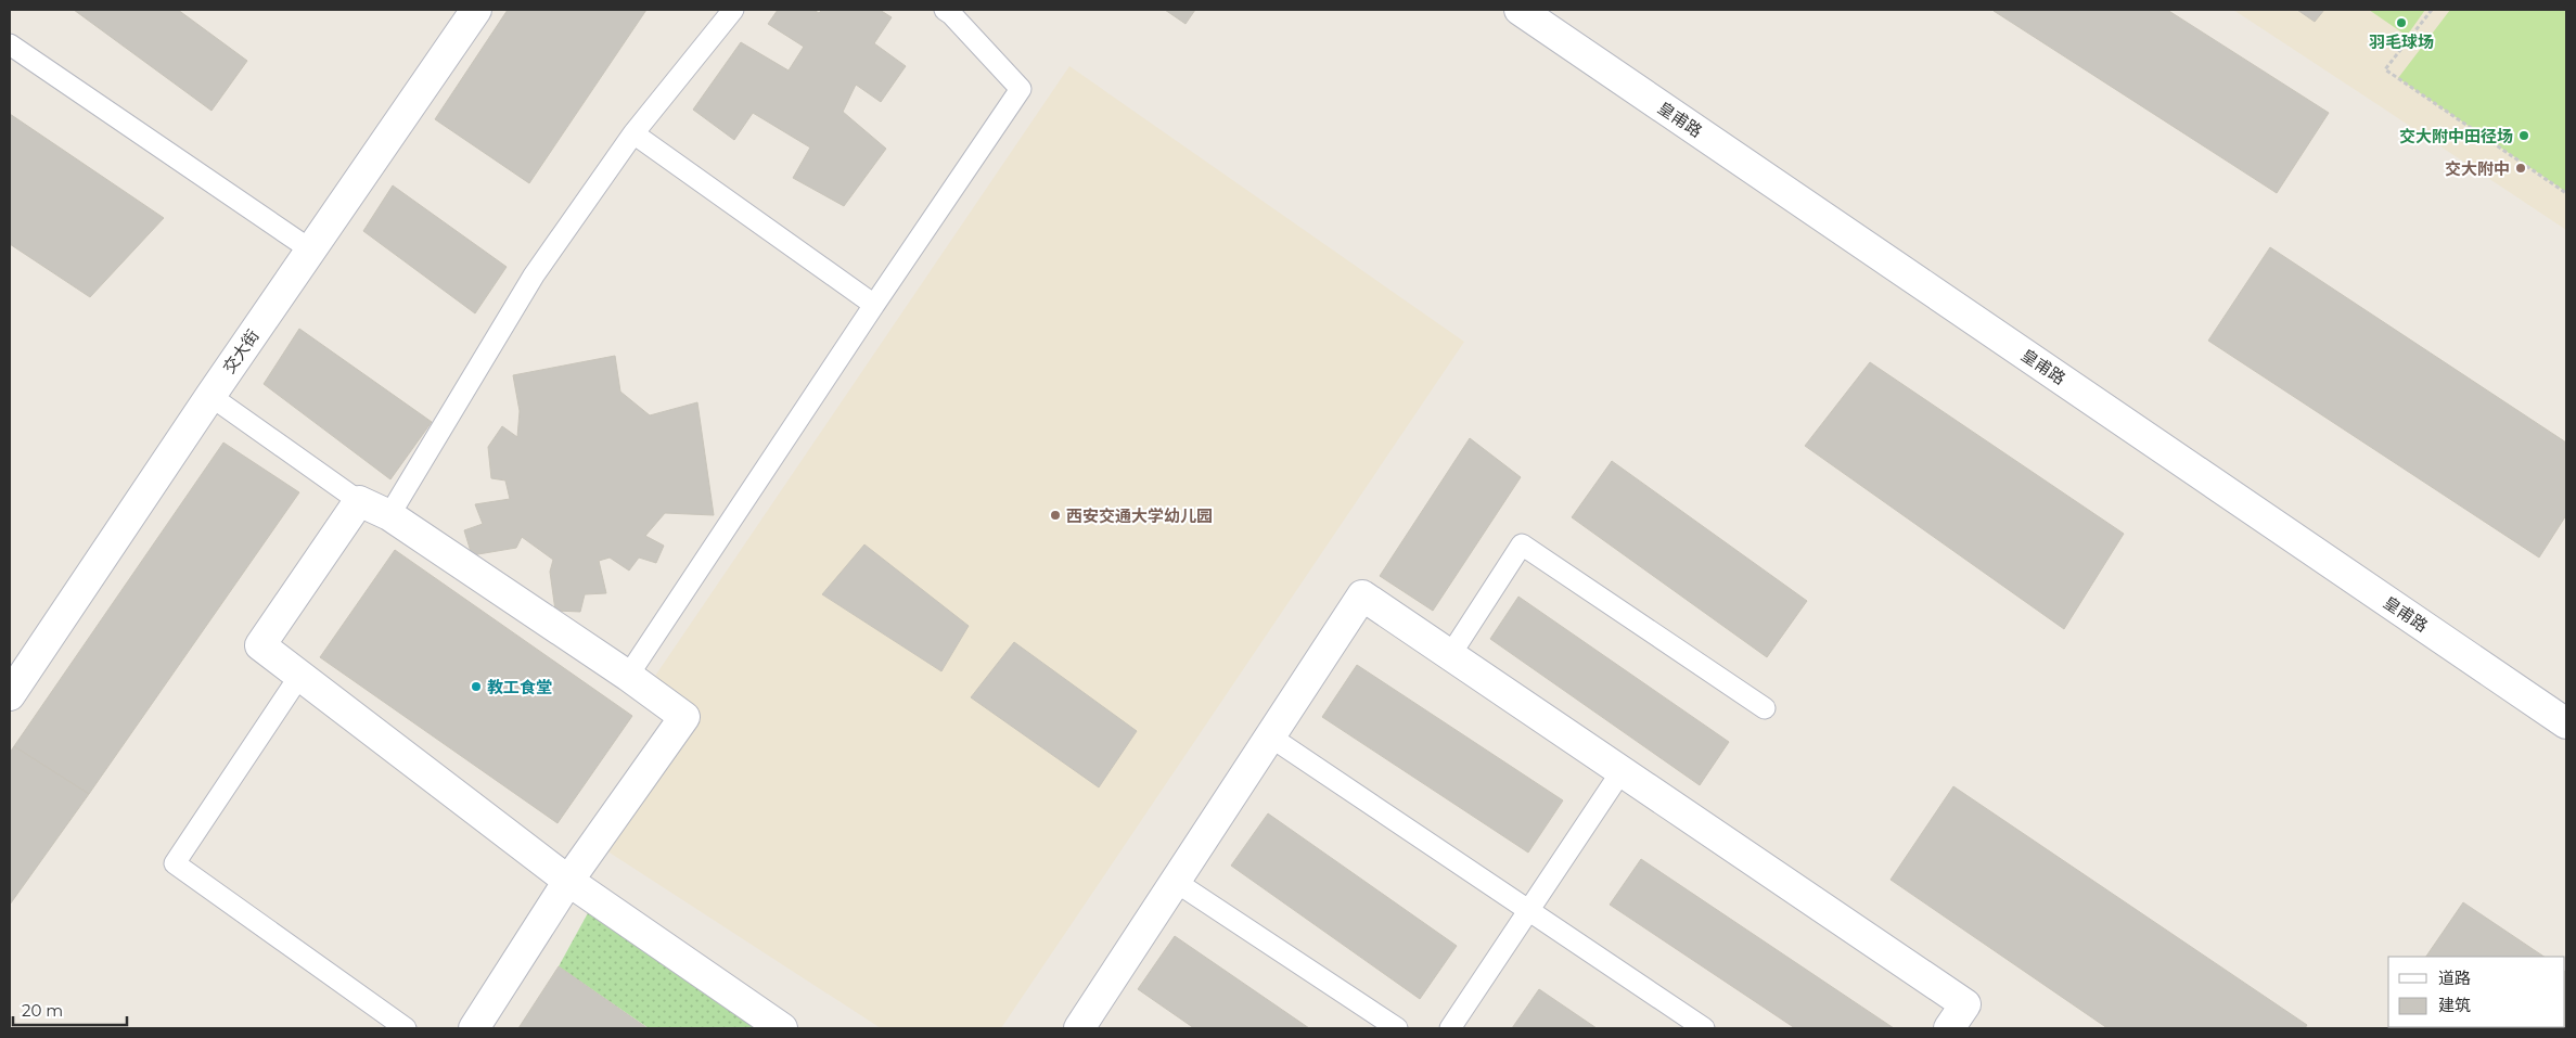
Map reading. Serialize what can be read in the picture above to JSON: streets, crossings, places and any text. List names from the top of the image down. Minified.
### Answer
{"streets":{"street":["皇甫路","交大街"]},"places":["羽毛球场","交大附中田径场","交大附中","西安交通大学幼儿园","教工食堂"],"legend":["道路","建筑"],"scale_bar":"20 m"}
